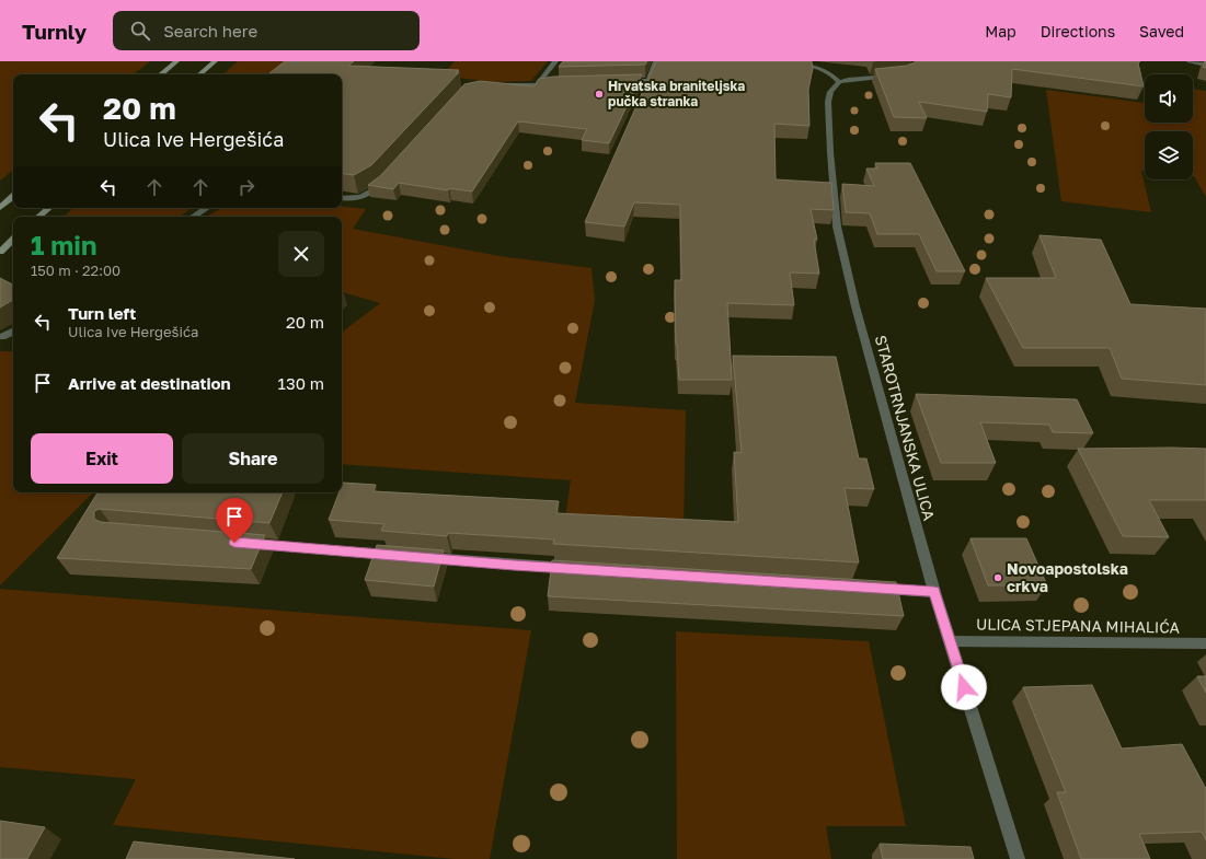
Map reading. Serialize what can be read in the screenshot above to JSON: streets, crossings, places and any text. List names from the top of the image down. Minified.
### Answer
{"streets":{"street":["STAROTRNJANSKA ULICA","ULICA STJEPANA MIHALIĆA"]},"crossings":[["STAROTRNJANSKA ULICA","ULICA STJEPANA MIHALIĆA"]],"places":["Hrvatska braniteljska pučka stranka","Novoapostolska crkva"],"page":{"header":"Turnly","search":"Search here","nav":["Map","Directions","Saved"],"turn":["20 m","Ulica Ive Hergešića"],"heading":["1 min","150 m · 22:00"],"list":[{"name":"Turn left","note":"Ulica Ive Hergešića","value":"20 m"},{"name":"Arrive at destination","value":"130 m"}],"buttons":["Exit","Share"]}}
